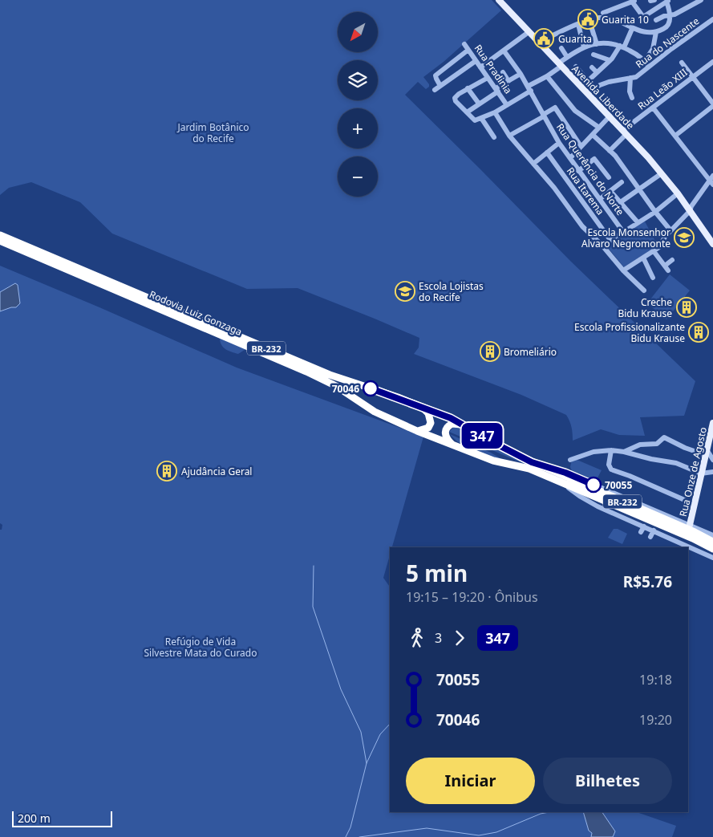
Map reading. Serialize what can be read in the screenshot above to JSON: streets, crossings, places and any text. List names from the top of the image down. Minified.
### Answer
{"streets":{"highway":["Rodovia Luiz Gonzaga","BR-232"],"main road":["Avenida Liberdade","Rua Onze de Agosto"],"street":["Rua do Nascente","Rua Pradinia","Rua Leão XIII","Rua Querência do Norte","Rua Itarema"]},"crossings":[["Rua do Nascente","Avenida Liberdade"],["Rua Leão XIII","Avenida Liberdade"]],"parks":["Jardim Botânico do Recife","Refúgio de Vida Silvestre Mata do Curado"],"places":{"public building":["Guarita 10","Guarita"],"school or university":["Escola Monsenhor Alvaro Negromonte","Escola Lojistas do Recife"],"building":["Creche Bidu Krause","Escola Profissionalizante Bidu Krause","Bromeliário","Ajudância Geral"],"other":["70046","70055"]},"lines":["bus line 347"],"scale_bar":"200 m","north":"bottom left","page":{"on_map":"347","map_buttons":["+","−"],"heading":["5 min","19:15 – 19:20 · Ônibus","R$5.76"],"legs":["3","347"],"list":[{"name":"70055","value":"19:18"},{"name":"70046","value":"19:20"}],"buttons":["Iniciar","Bilhetes"],"scale":"200 m"}}
